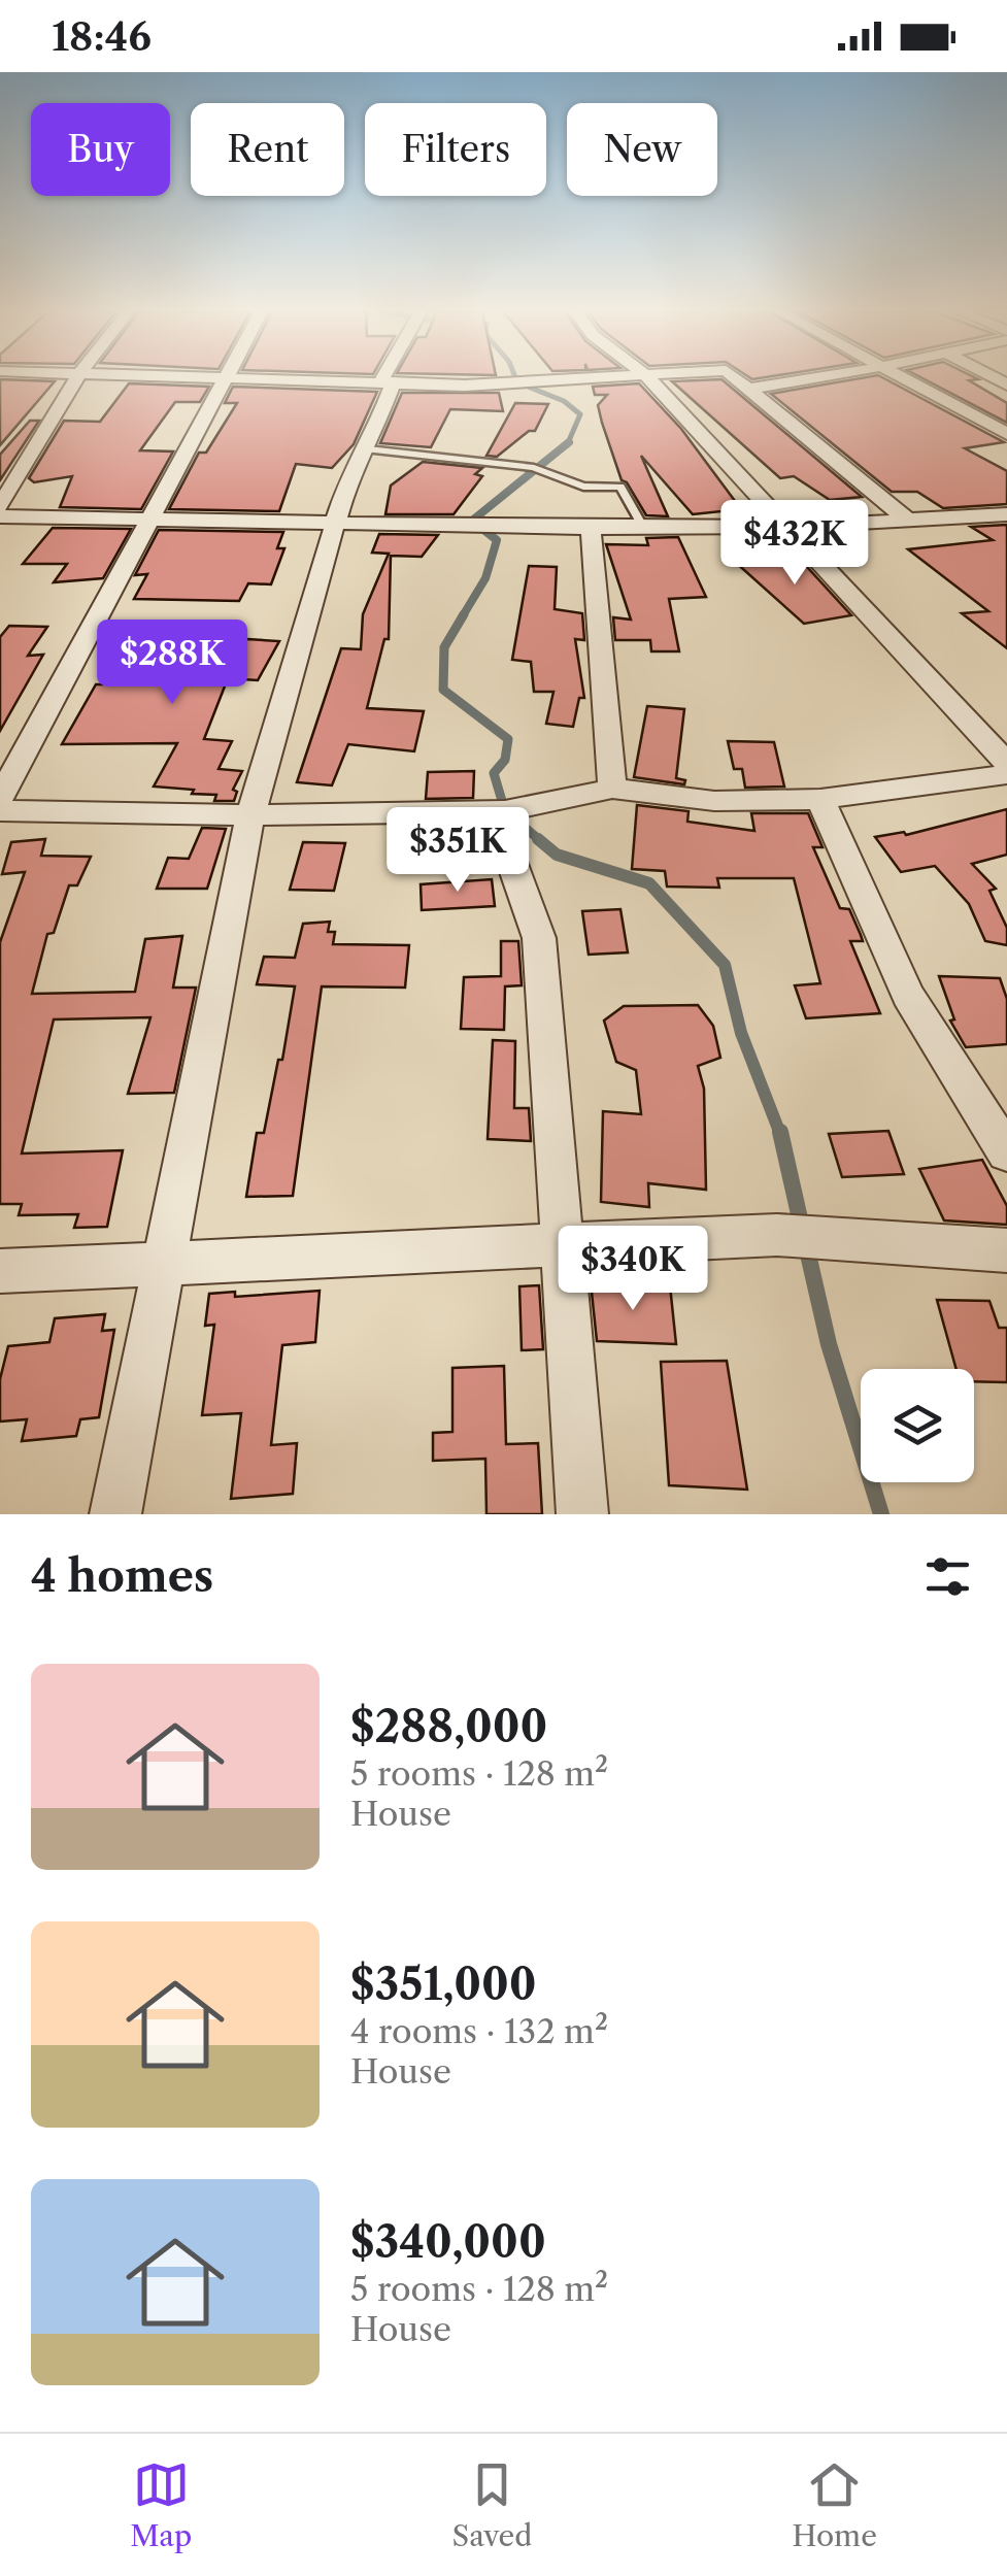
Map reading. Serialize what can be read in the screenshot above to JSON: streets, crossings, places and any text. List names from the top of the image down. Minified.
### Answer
{"page":{"status":"18:46","chip":["Buy","Rent","Filters","New"],"price":["$432K","$288K","$351K","$340K"],"heading":"4 homes","list":[{"name":"$288,000","note":"5 rooms · 128 m² · House"},{"name":"$351,000","note":"4 rooms · 132 m² · House"},{"name":"$340,000","note":"5 rooms · 128 m² · House"}],"tabs":["Map","Saved","Home"]}}
